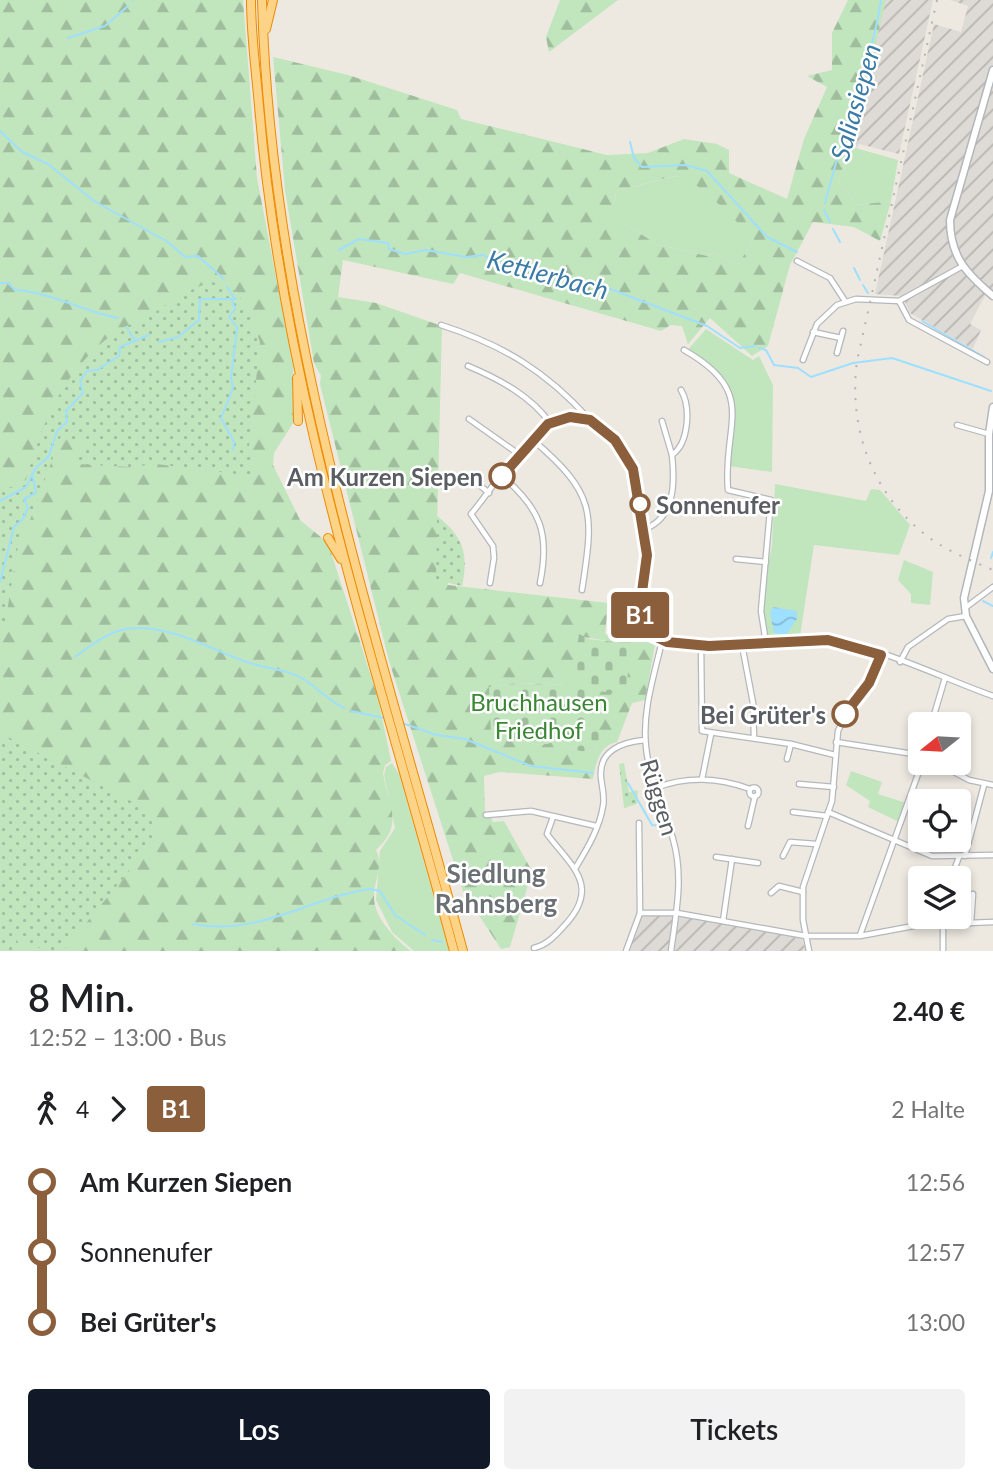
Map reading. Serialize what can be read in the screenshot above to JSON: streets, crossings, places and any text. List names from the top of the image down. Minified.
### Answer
{"streets":{"street":["Rüggen"]},"districts":["Siedlung Rahnsberg"],"water":["Saliasiepen","Kettlerbach"],"parks":["Bruchhausen Friedhof"],"places":["Am Kurzen Siepen","Sonnenufer","Bei Grüter's"],"lines":["bus line B1"],"north":"left","page":{"on_map":"B1","heading":["8 Min.","12:52 – 13:00 · Bus","2.40 €"],"legs":["4","B1","2 Halte"],"list":[{"name":"Am Kurzen Siepen","value":"12:56"},{"name":"Sonnenufer","value":"12:57"},{"name":"Bei Grüter's","value":"13:00"}],"buttons":["Los","Tickets"]}}
